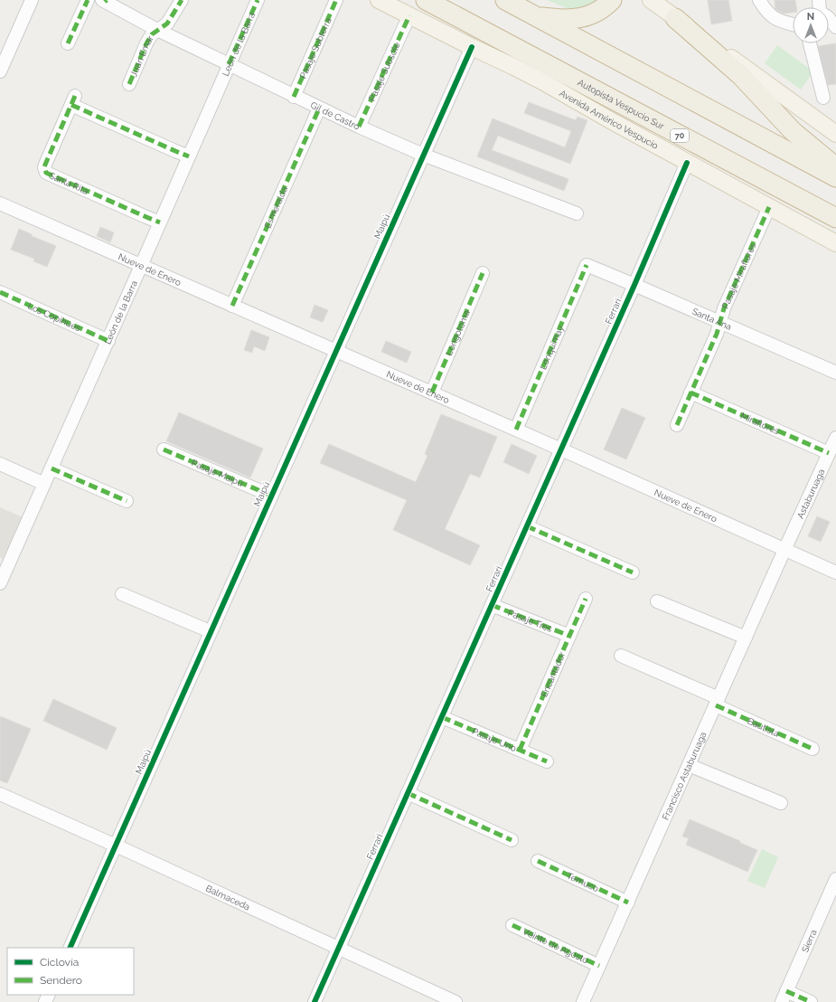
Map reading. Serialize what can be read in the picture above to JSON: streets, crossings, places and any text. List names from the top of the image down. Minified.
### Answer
{"streets":{"highway":["Autopista Vespucio Sur","70"],"main road":["Avenida Américo Vespucio"],"street":["León de la Barra","Pasaje Subterra","Juan Emar","Pasaje Subsole","Gil de Castro","Santa Rita","Esmeralda","Maipú","Nueve de Enero","Pasaje Miraflores","Ferrari","Los Copihues","Santa Ana","Longotoma","Lonquimay","Miraflores","Pasaje Maipú","Astaburuaga","Pasaje Tres","Encantador","Bautista","Pasaje Uno","Francisco Astaburuaga","Temuco","Balmaceda","Sierra","Veinte de Agosto"]},"crossings":[["León de la Barra","Gil de Castro"],["León de la Barra","Santa Rita"],["León de la Barra","Nueve de Enero"],["León de la Barra","Los Copihues"],["Pasaje Subterra","Gil de Castro"],["Juan Emar","Gil de Castro"],["Pasaje Subsole","Gil de Castro"],["Pasaje Subsole","Avenida Américo Vespucio"],["Gil de Castro","Esmeralda"],["Gil de Castro","Maipú"],["Avenida Américo Vespucio","Maipú"],["Avenida Américo Vespucio","Pasaje Miraflores"],["Avenida Américo Vespucio","Ferrari"],["Esmeralda","Nueve de Enero"],["Maipú","Nueve de Enero"],["Maipú","Pasaje Maipú"],["Maipú","Balmaceda"],["Nueve de Enero","Ferrari"],["Nueve de Enero","Longotoma"],["Nueve de Enero","Lonquimay"],["Nueve de Enero","Astaburuaga"],["Nueve de Enero","Francisco Astaburuaga"],["Pasaje Miraflores","Santa Ana"],["Pasaje Miraflores","Miraflores"],["Ferrari","Santa Ana"],["Ferrari","Pasaje Tres"],["Ferrari","Pasaje Uno"],["Ferrari","Balmaceda"],["Santa Ana","Lonquimay"],["Miraflores","Astaburuaga"],["Astaburuaga","Francisco Astaburuaga"],["Pasaje Tres","Encantador"],["Encantador","Pasaje Uno"],["Bautista","Francisco Astaburuaga"],["Francisco Astaburuaga","Temuco"],["Francisco Astaburuaga","Veinte de Agosto"]],"legend":["Ciclovía","Sendero"],"north":"top"}
